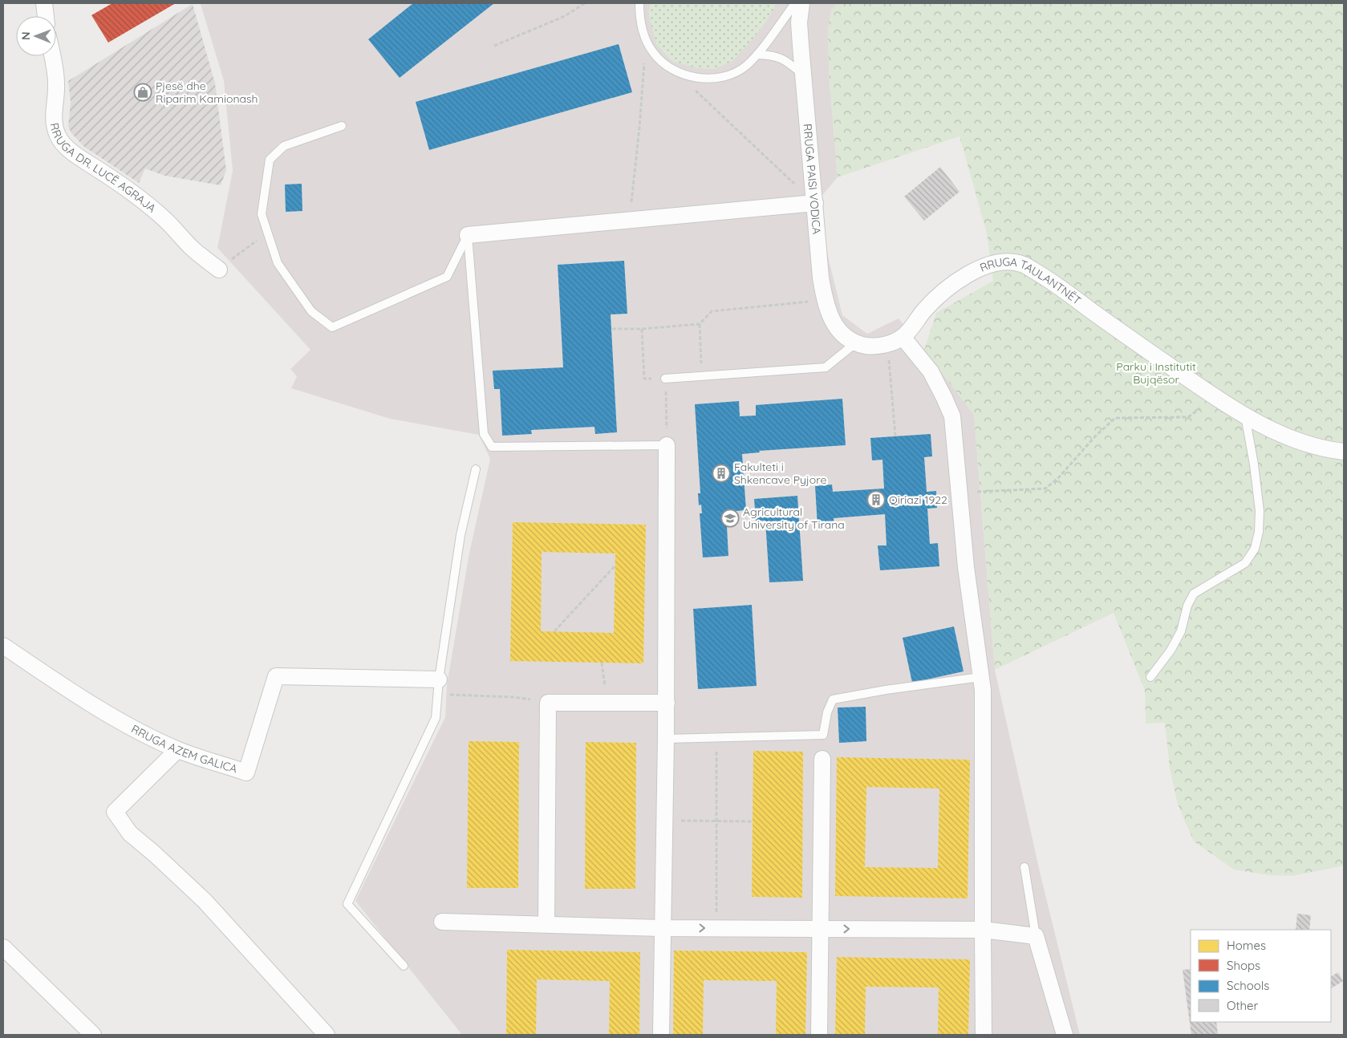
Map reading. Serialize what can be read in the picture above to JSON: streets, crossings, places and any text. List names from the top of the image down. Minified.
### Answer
{"streets":{"street":["RRUGA DR. LUCË AGRAJA","RRUGA PAISI VODICA","RRUGA TAULANTNËT","RRUGA AZEM GALICA"]},"crossings":[["RRUGA PAISI VODICA","RRUGA TAULANTNËT"]],"parks":["Parku i Institutit Bujqësor"],"places":{"shop":["Pjesë dhe Riparim Kamionash"],"building":["Fakulteti i Shkencave Pyjore","Qiriazi 1922"],"school or university":["Agricultural University of Tirana"]},"legend":["Homes","Shops","Schools","Other"],"north":"left"}
